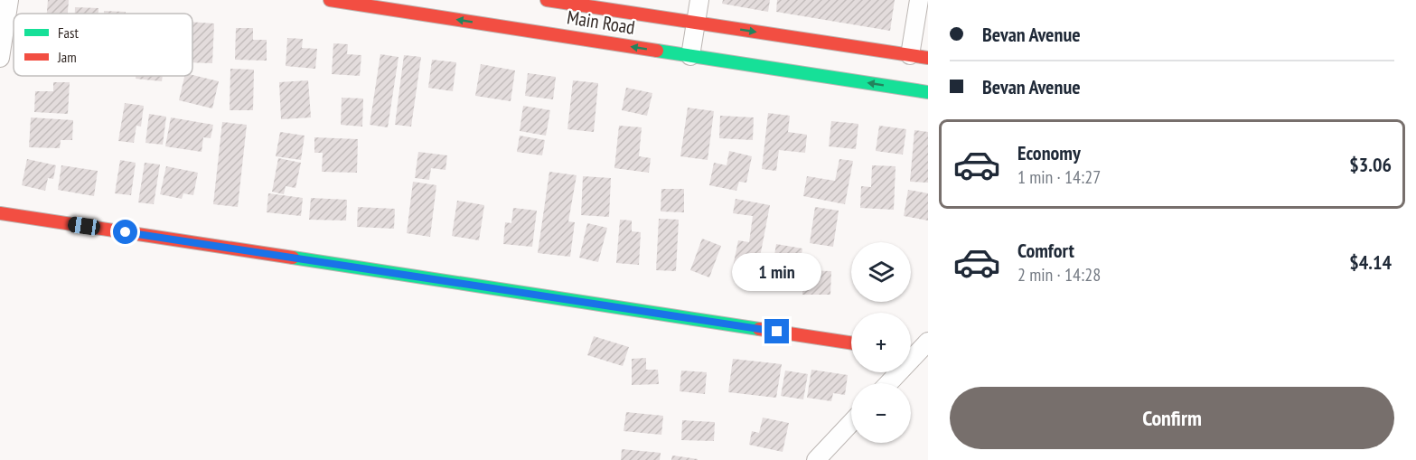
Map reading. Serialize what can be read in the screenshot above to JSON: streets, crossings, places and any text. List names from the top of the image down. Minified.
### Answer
{"streets":{"main road":["Main Road"]},"legend":["Fast","Jam"],"page":{"banner":["Bevan Avenue","Bevan Avenue"],"list":[{"name":"Economy","note":"1 min · 14:27","value":"$3.06"},{"name":"Comfort","note":"2 min · 14:28","value":"$4.14"}],"map_buttons":["+","−"],"bubble":"1 min","buttons":"Confirm"}}
